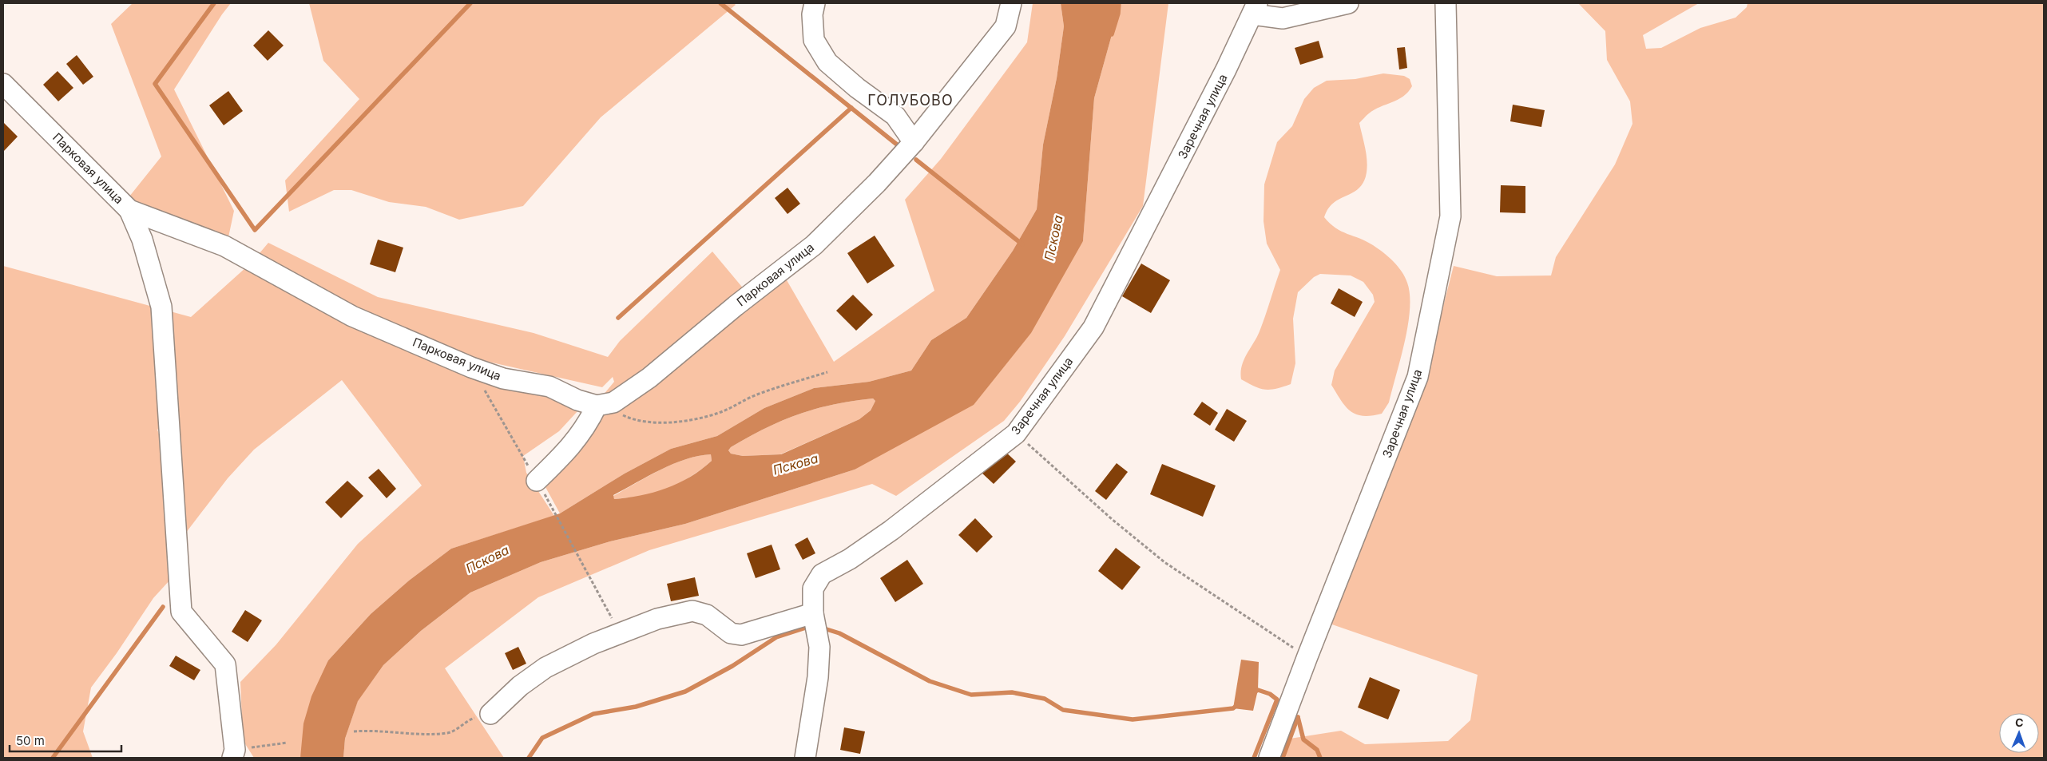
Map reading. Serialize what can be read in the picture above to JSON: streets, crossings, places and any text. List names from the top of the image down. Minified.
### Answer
{"streets":{"street":["Заречная улица","Парковая улица"]},"districts":["ГОЛУБОВО"],"water":["Пскова"],"scale_bar":"50 m","north":"top"}
